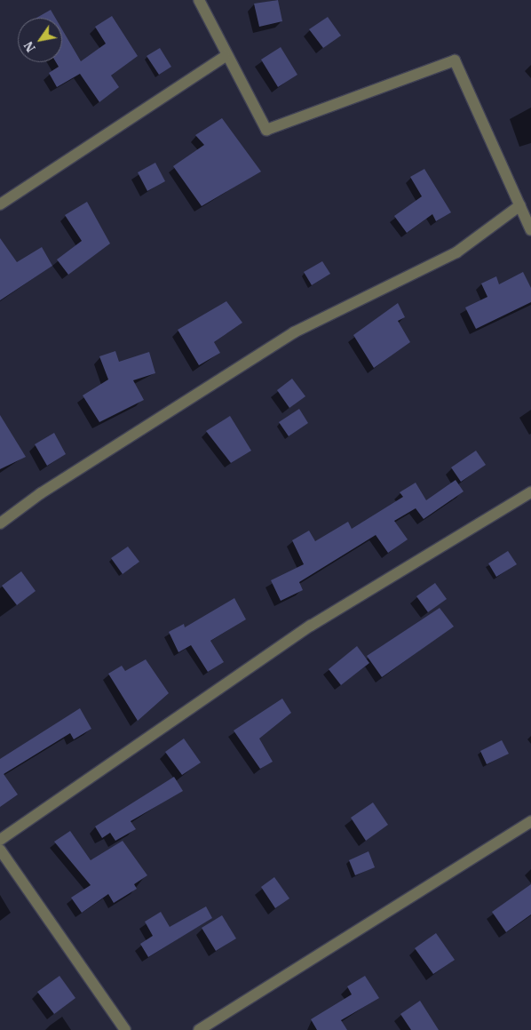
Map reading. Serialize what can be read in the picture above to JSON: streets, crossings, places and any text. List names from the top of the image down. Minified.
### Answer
{"north":"bottom left"}
